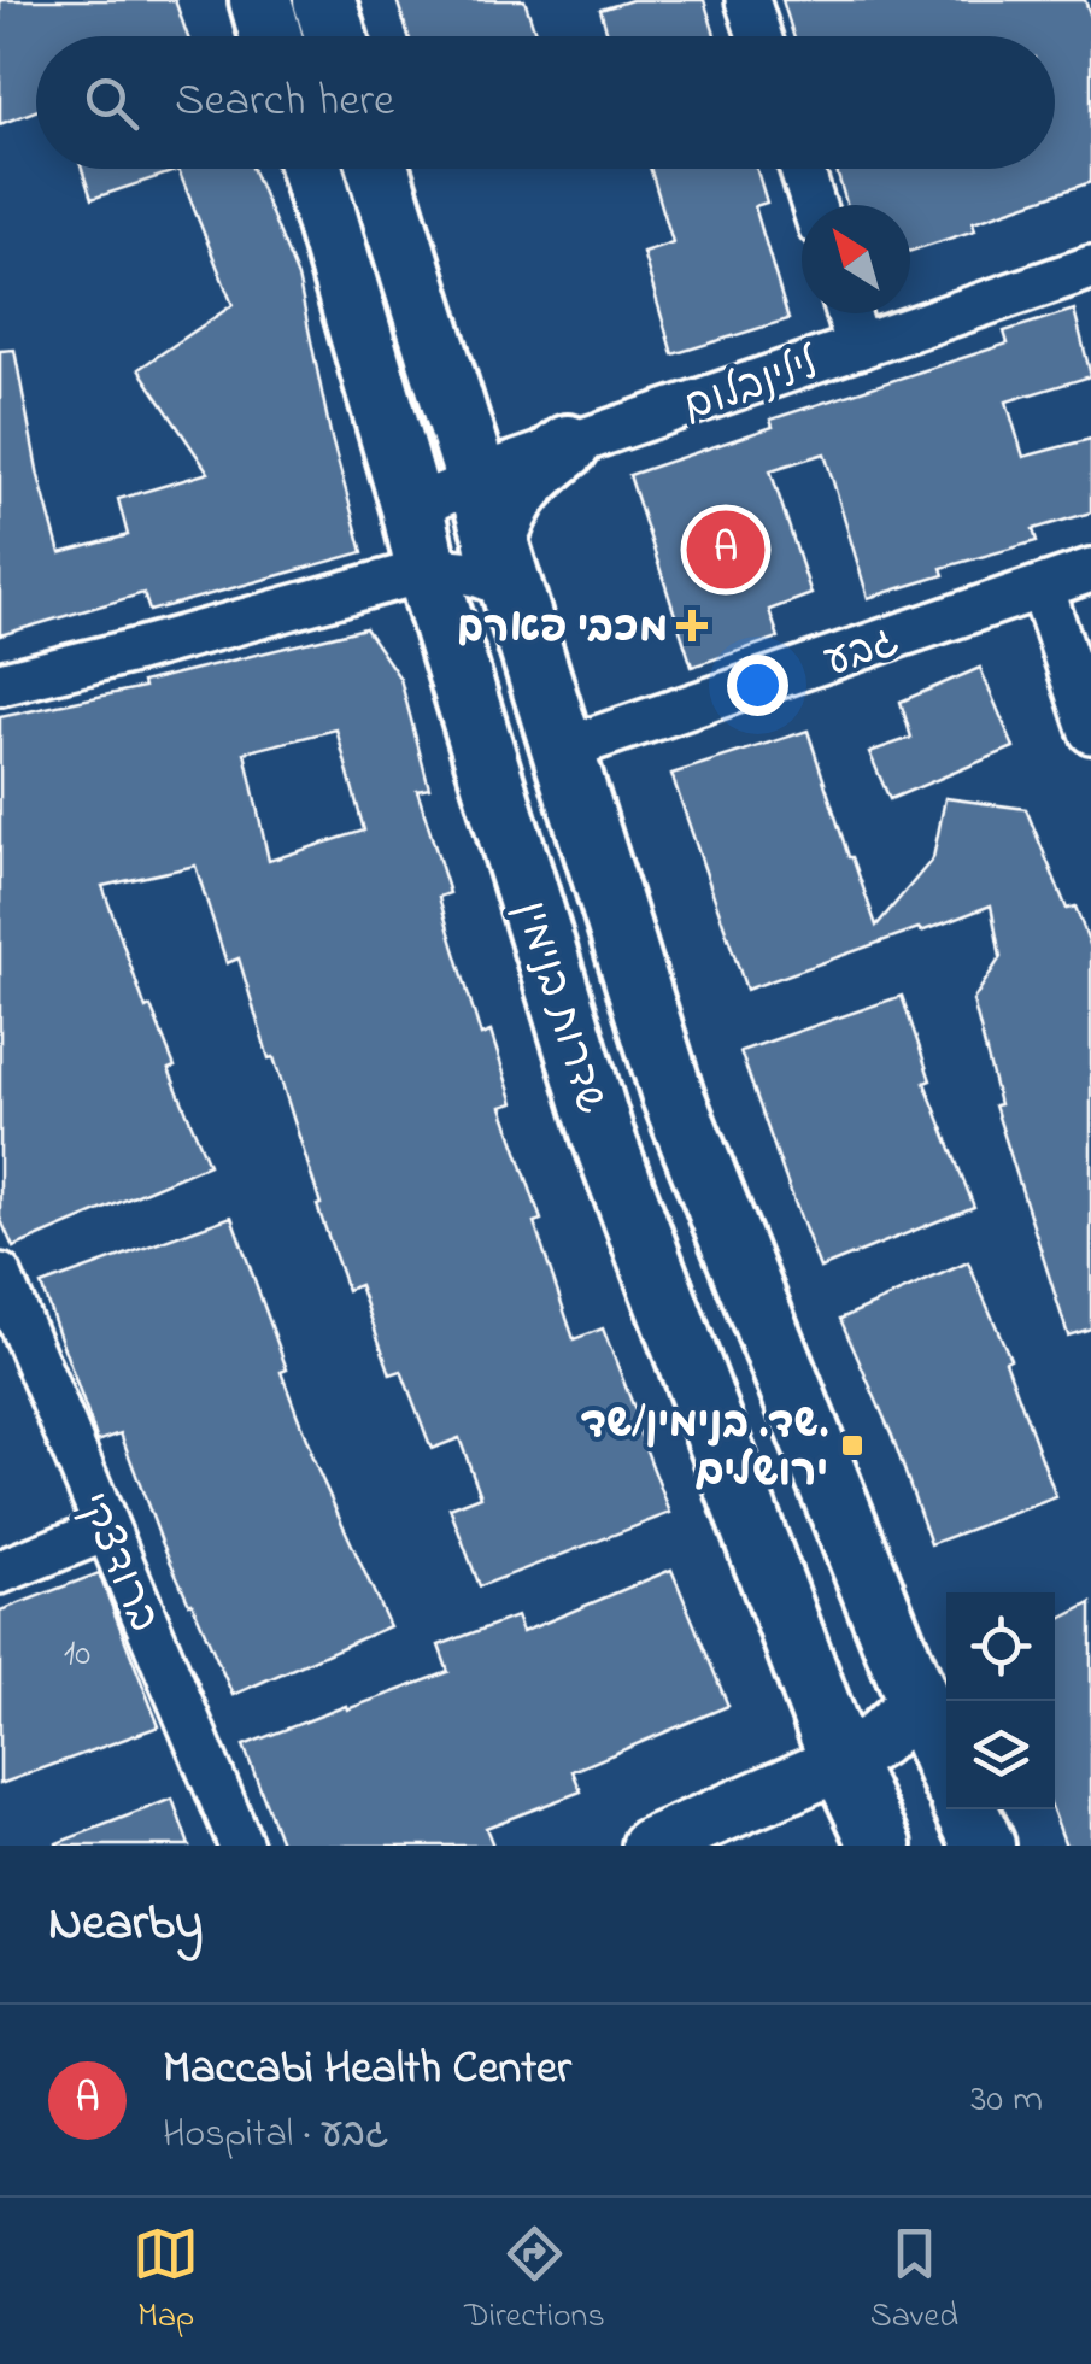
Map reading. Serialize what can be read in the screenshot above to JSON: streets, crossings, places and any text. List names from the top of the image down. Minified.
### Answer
{"streets":{"main road":["שדרות בנימין"],"street":["לילינבלום","גבע","ברודצקי"]},"crossings":[["לילינבלום","שדרות בנימין"],["גבע","שדרות בנימין"]],"places":{"health":["מכבי פארם"],"transit":["שד. בנימין/שד. ירושלים"]},"house_numbers":["10"],"north":"top left","page":{"search":"Search here","pins":"A","heading":"Nearby","list":[{"mark":"A","name":"Maccabi Health Center","note":"Hospital · גבע","value":"30 m"}],"nav":["Map","Directions","Saved"]}}
